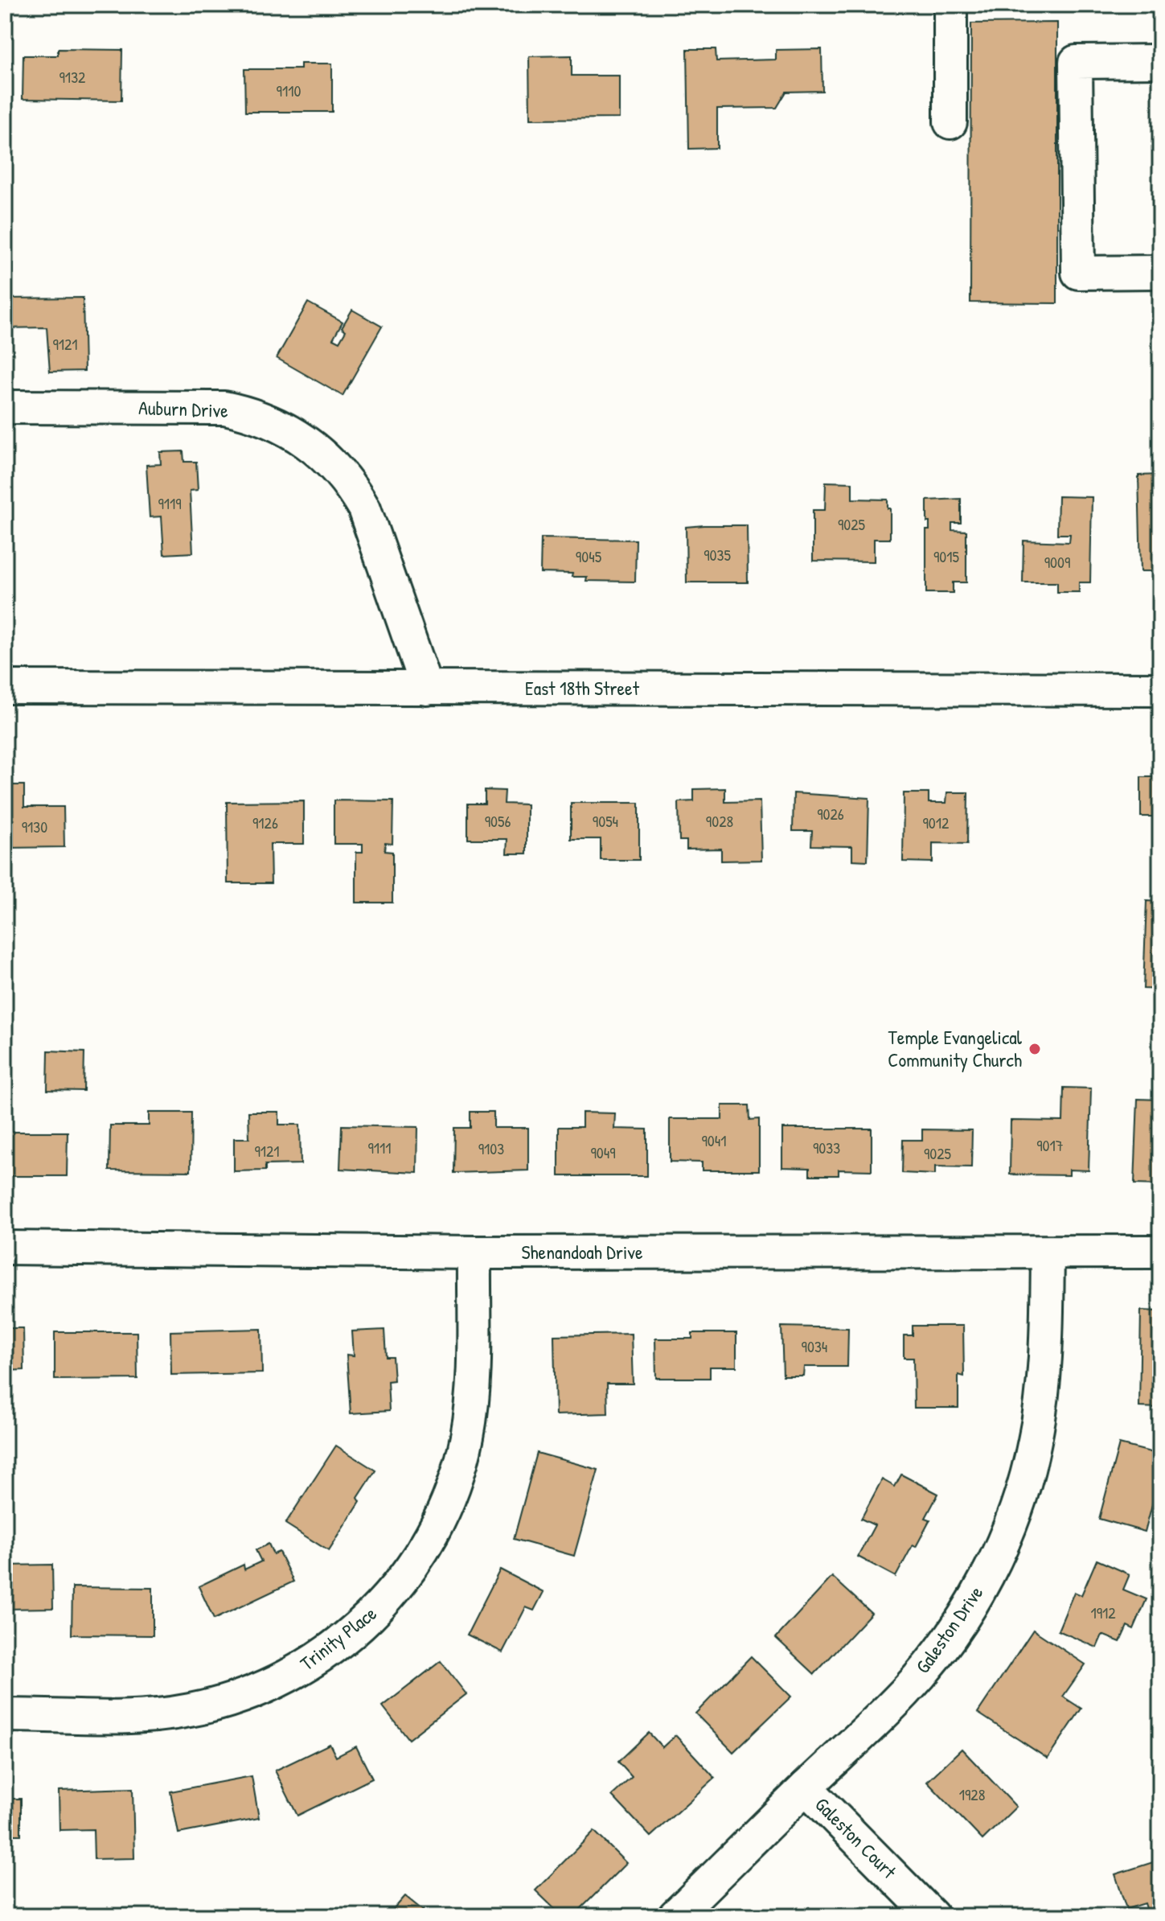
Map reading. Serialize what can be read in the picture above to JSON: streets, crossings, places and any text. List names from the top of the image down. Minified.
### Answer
{"streets":{"street":["Auburn Drive","East 18th Street","Shenandoah Drive","Galeston Drive","Trinity Place","Galeston Court"]},"crossings":[["Auburn Drive","East 18th Street"],["Shenandoah Drive","Galeston Drive"],["Shenandoah Drive","Trinity Place"],["Galeston Drive","Galeston Court"]],"places":["Temple Evangelical Community Church"],"house_numbers":["9132","9110","9121","9119","9025","9035","9045","9015","9009","9026","9056","9054","9028","9126","9012","9130","9041","9017","9111","9033","9103","9121","9049","9025","9034","1912","1928"]}
